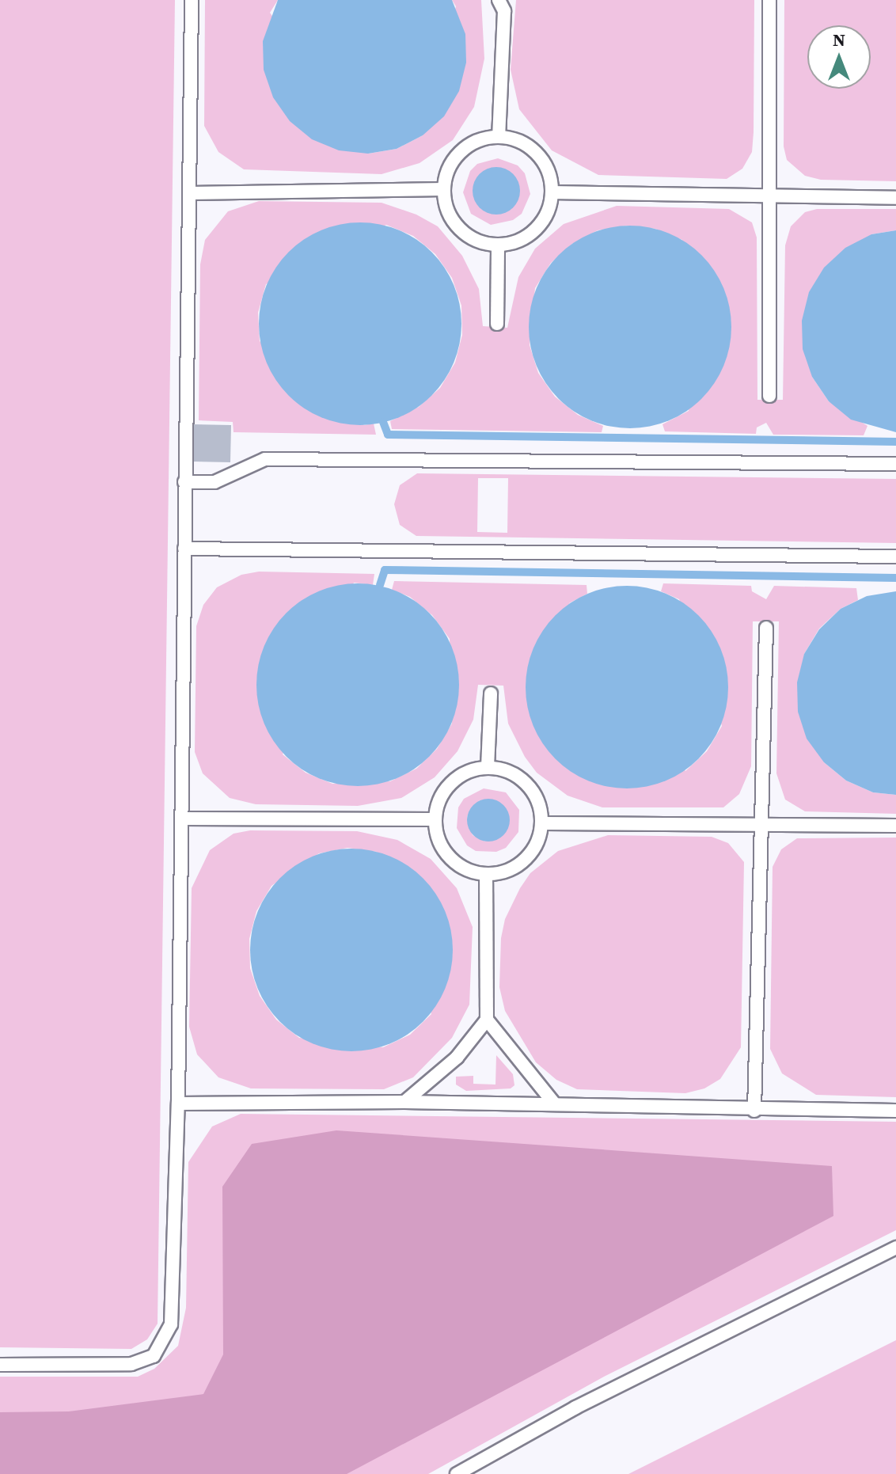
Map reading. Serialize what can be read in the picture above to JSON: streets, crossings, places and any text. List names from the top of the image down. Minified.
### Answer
{"north":"top"}
